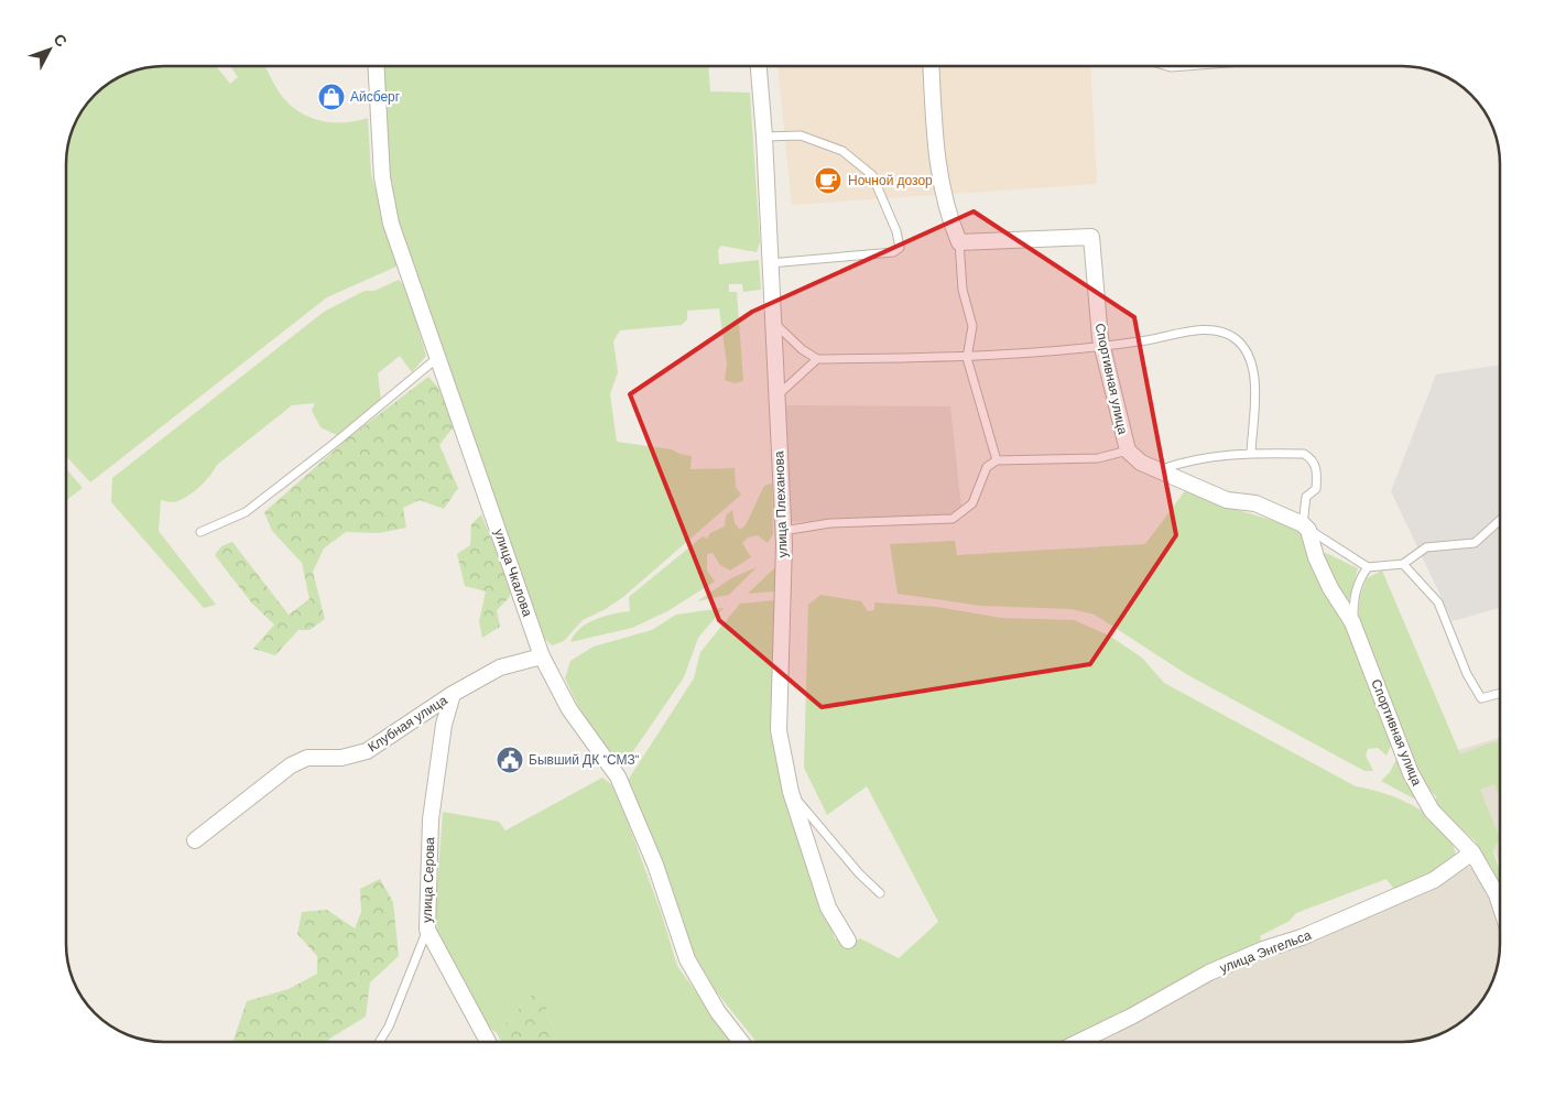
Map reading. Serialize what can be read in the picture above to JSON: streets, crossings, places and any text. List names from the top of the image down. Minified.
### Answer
{"streets":{"street":["Спортивная улица","улица Плеханова","улица Чкалова","Клубная улица","улица Серова","улица Энгельса"]},"crossings":[["Спортивная улица","улица Энгельса"],["улица Чкалова","Клубная улица"],["Клубная улица","улица Серова"]],"places":{"shop":["Айсберг"],"cafe":["Ночной дозор"],"public building":["Бывший ДК \"СМЗ\""]},"north":"top right"}
